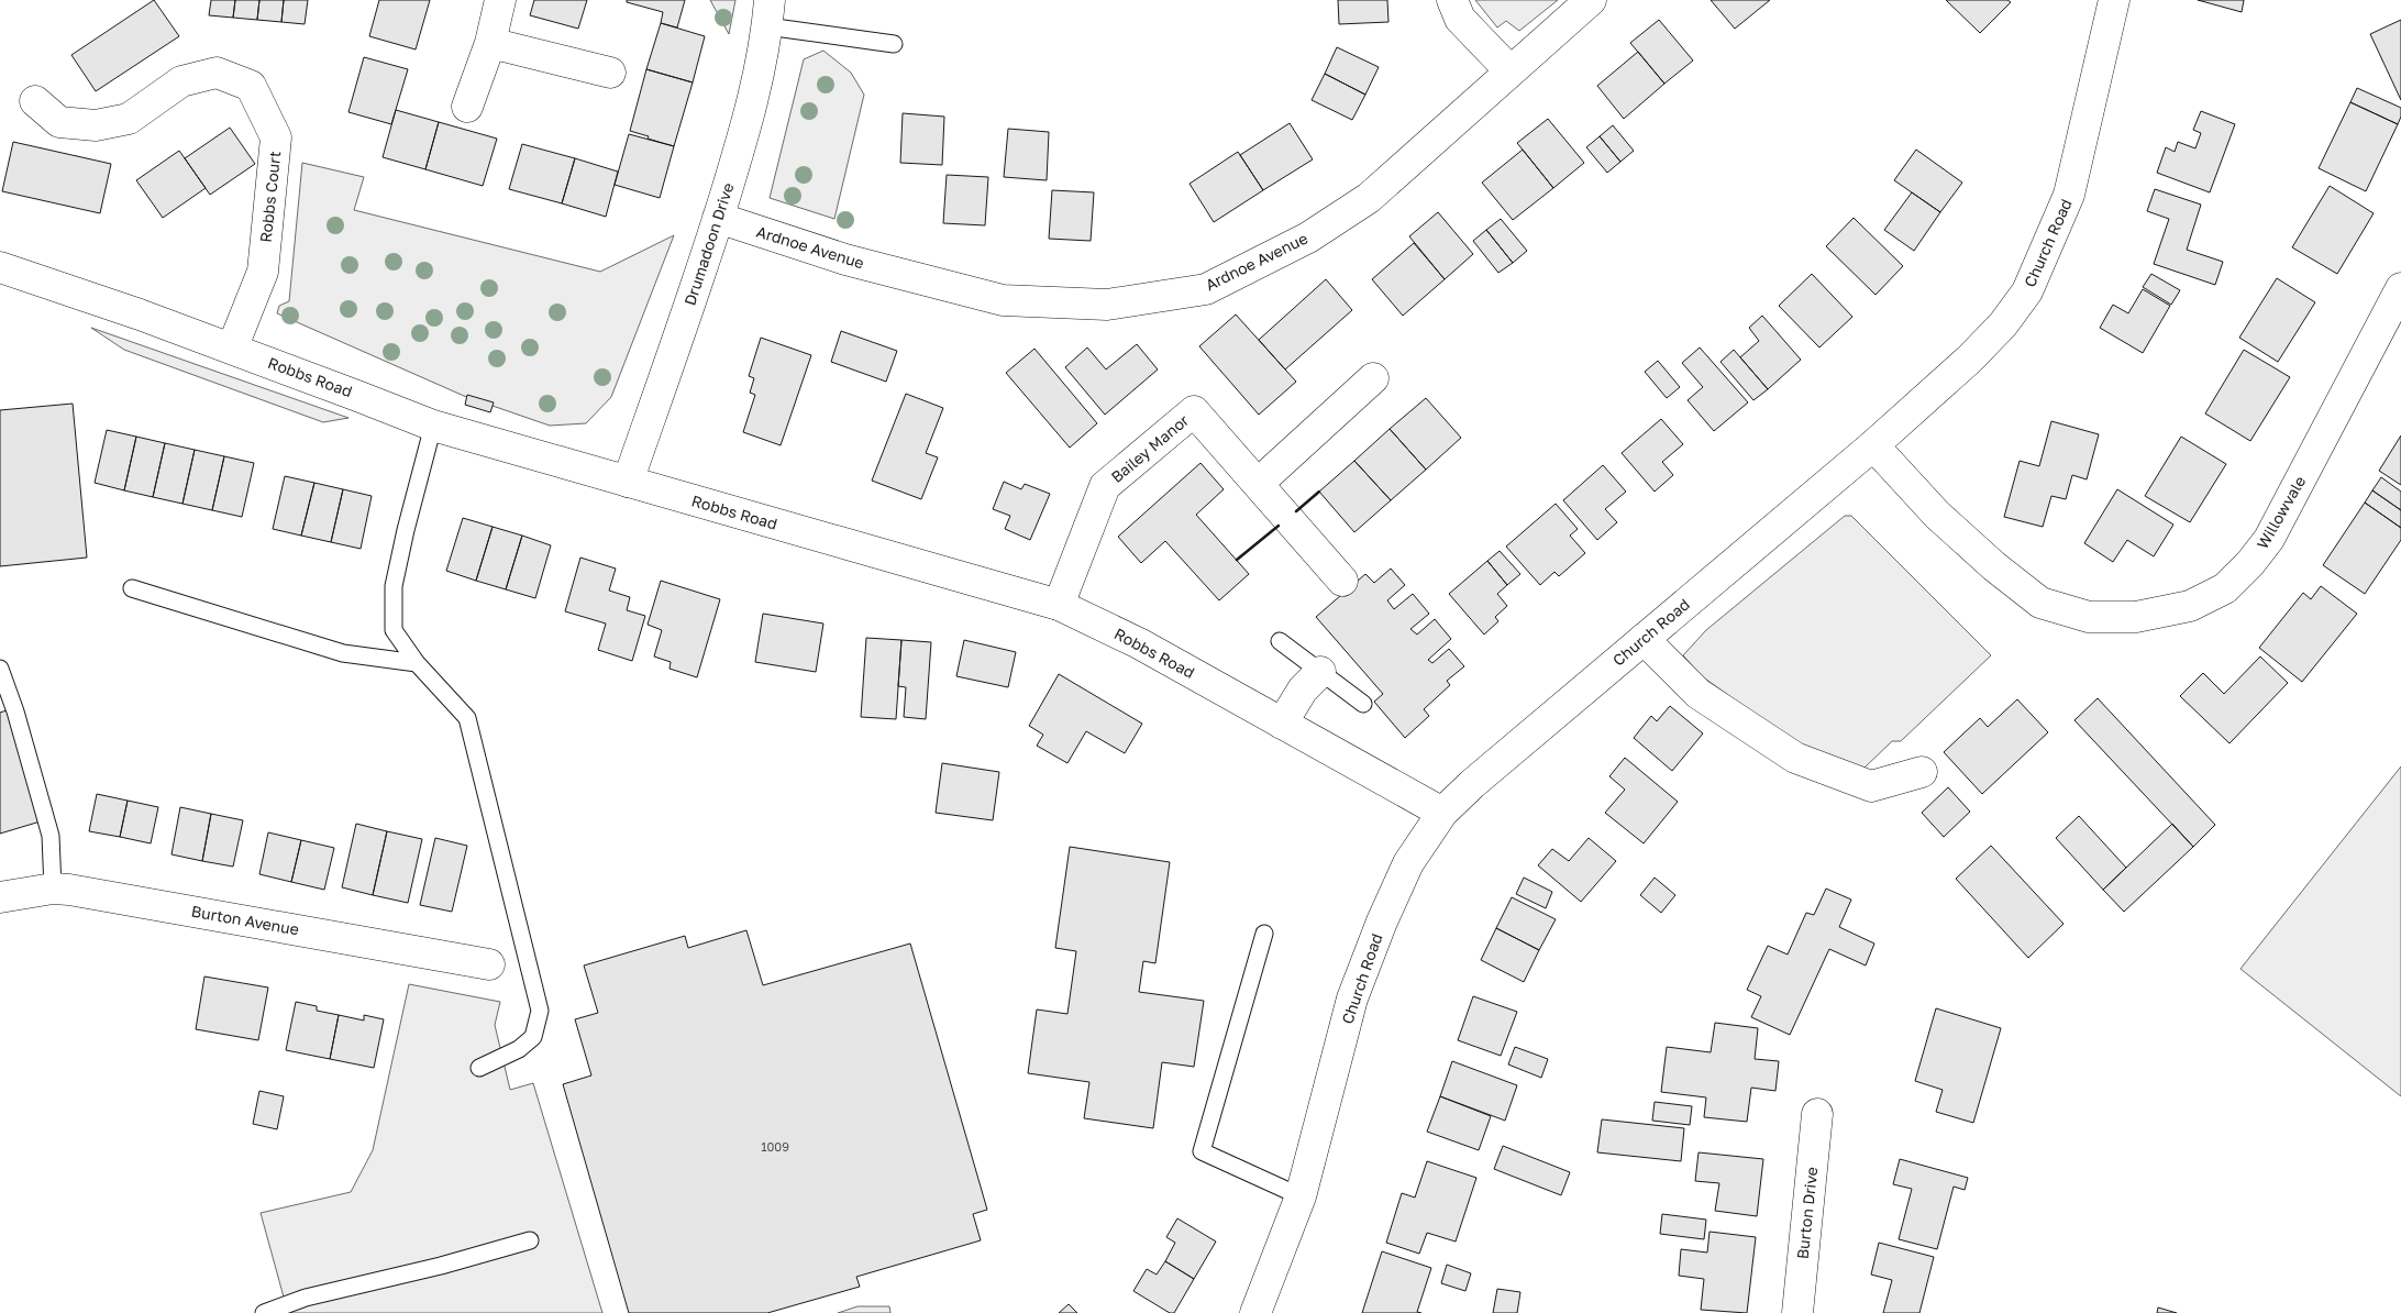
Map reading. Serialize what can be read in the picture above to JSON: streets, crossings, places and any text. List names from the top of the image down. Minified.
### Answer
{"streets":{"street":["Robbs Court","Church Road","Drumadoon Drive","Ardnoe Avenue","Robbs Road","Bailey Manor","Willowvale","Burton Avenue","Burton Drive"]},"crossings":[["Robbs Court","Robbs Road"],["Church Road","Robbs Road"],["Church Road","Willowvale"],["Drumadoon Drive","Ardnoe Avenue"],["Drumadoon Drive","Robbs Road"],["Robbs Road","Bailey Manor"]],"house_numbers":["1009"]}
